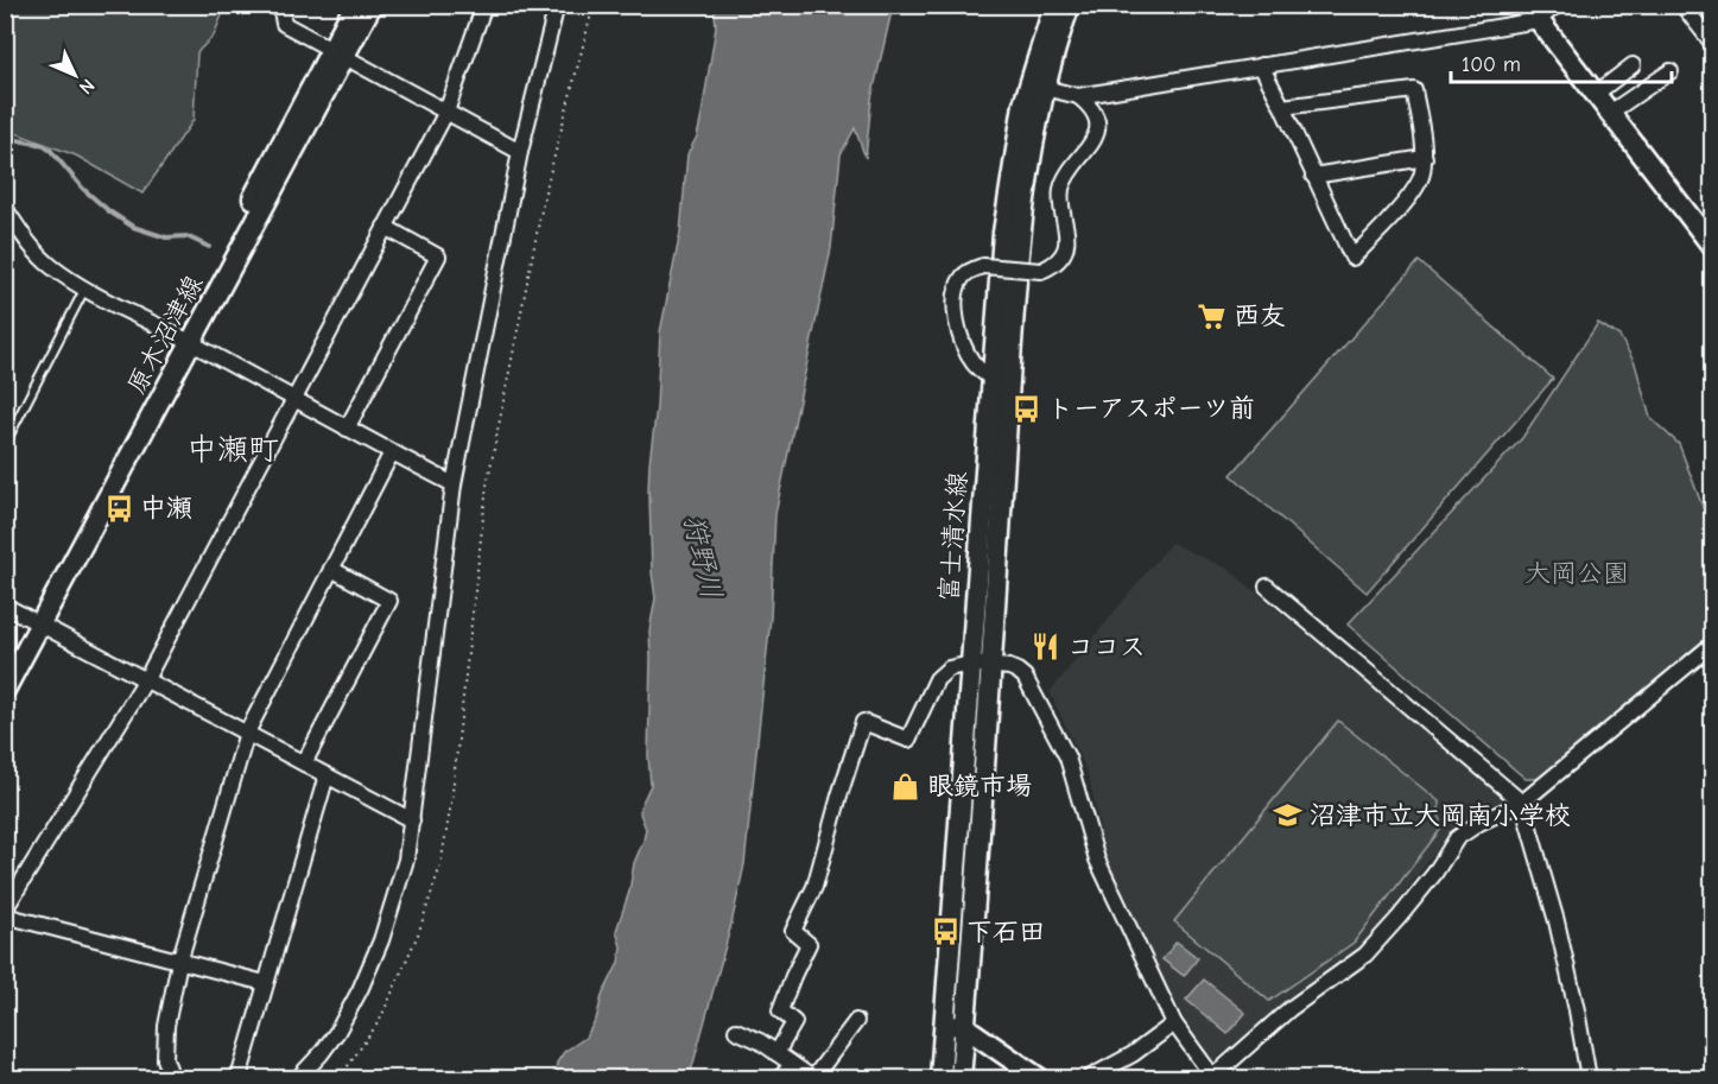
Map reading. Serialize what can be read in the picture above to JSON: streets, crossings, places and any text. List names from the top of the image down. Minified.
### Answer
{"streets":{"main road":["原木沼津線","富士清水線"]},"districts":["中瀬町"],"water":["狩野川"],"parks":["大岡公園"],"places":{"supermarket":["西友"],"bus stop":["トーアスポーツ前","中瀬","下石田"],"restaurant":["ココス"],"shop":["眼鏡市場"],"school or university":["沼津市立大岡南小学校"]},"scale_bar":"100 m","north":"bottom right"}
